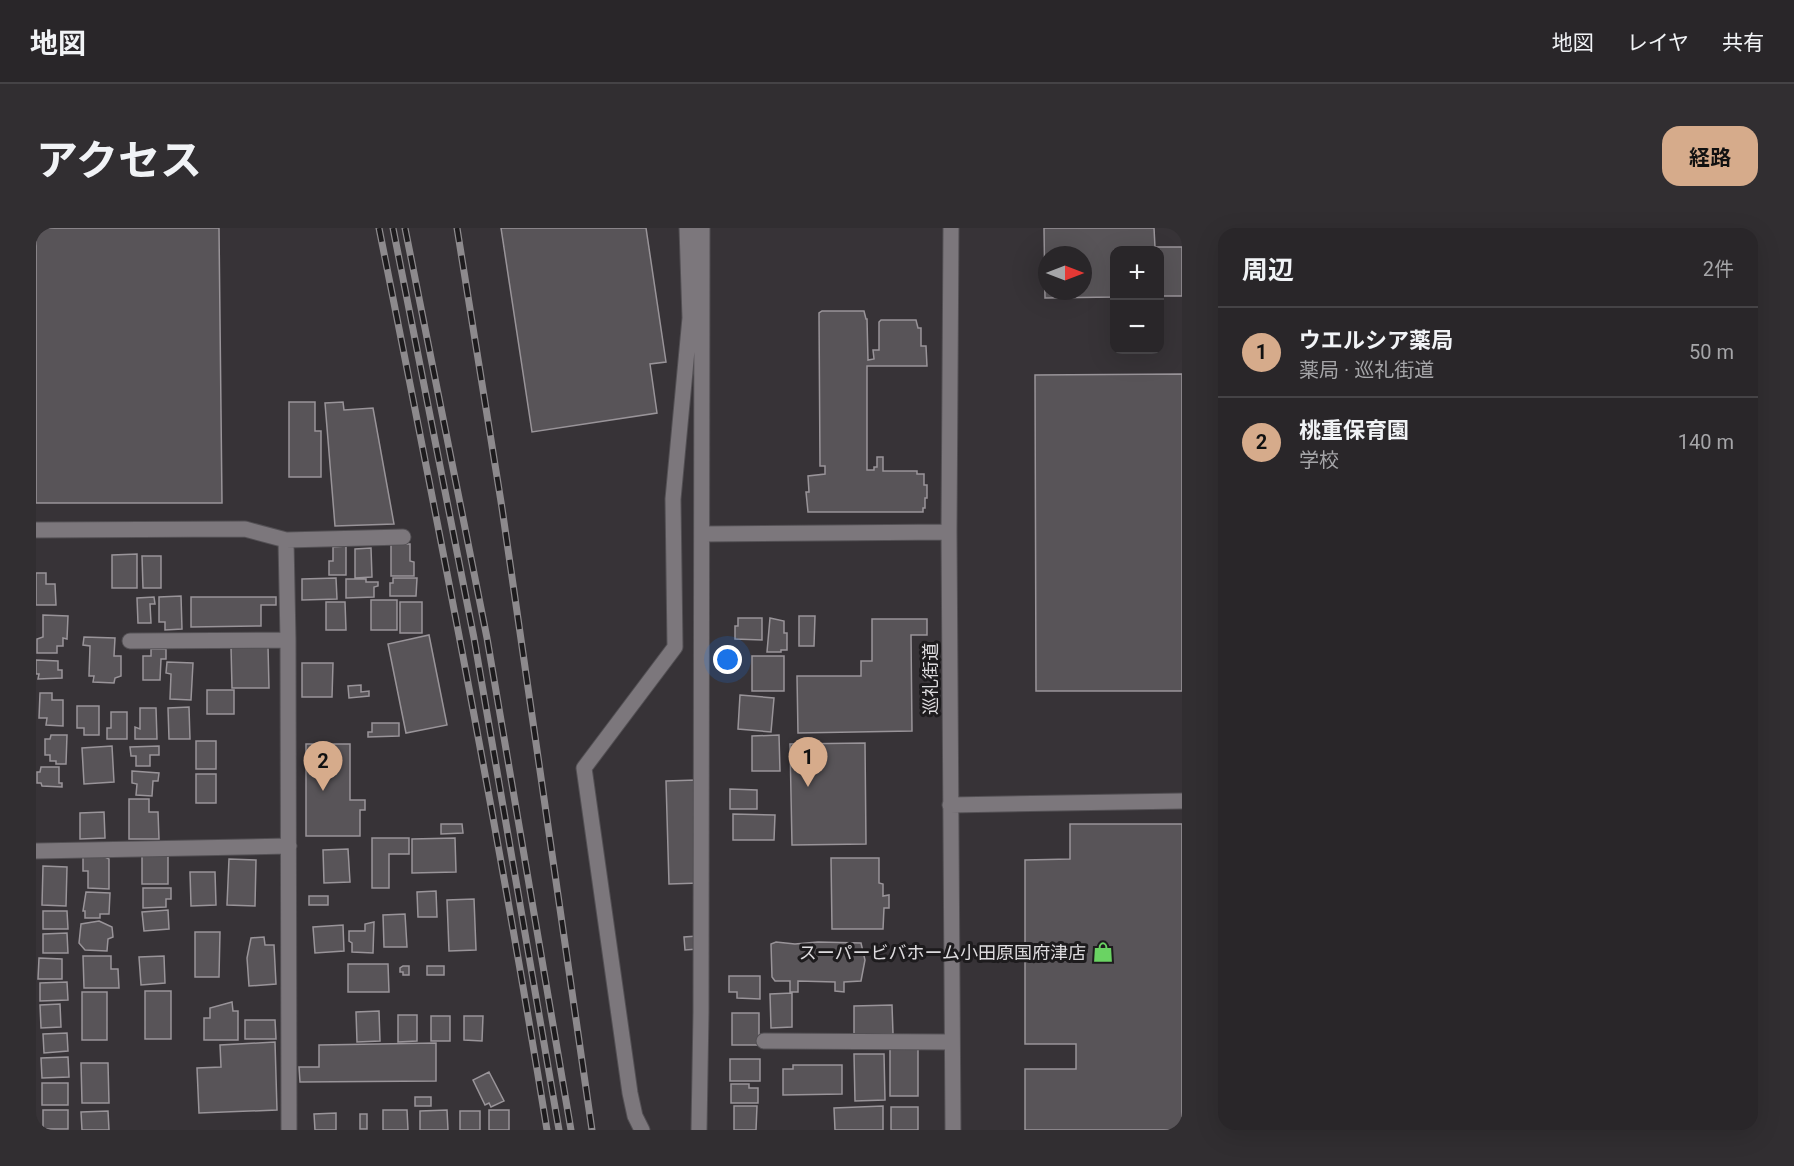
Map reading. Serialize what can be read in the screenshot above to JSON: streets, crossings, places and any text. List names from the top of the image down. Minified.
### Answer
{"streets":{"street":["巡礼街道"]},"places":{"shop":["スーパービバホーム小田原国府津店"]},"north":"right","page":{"header":"地図","nav":["地図","レイヤ","共有"],"title":"アクセス","buttons":"経路","heading":["周辺","2件"],"map_buttons":["+","−"],"list":[{"mark":"1","name":"ウエルシア薬局","note":"薬局 · 巡礼街道","value":"50 m"},{"mark":"2","name":"桃重保育園","note":"学校","value":"140 m"}],"pins":["1","2"]}}
